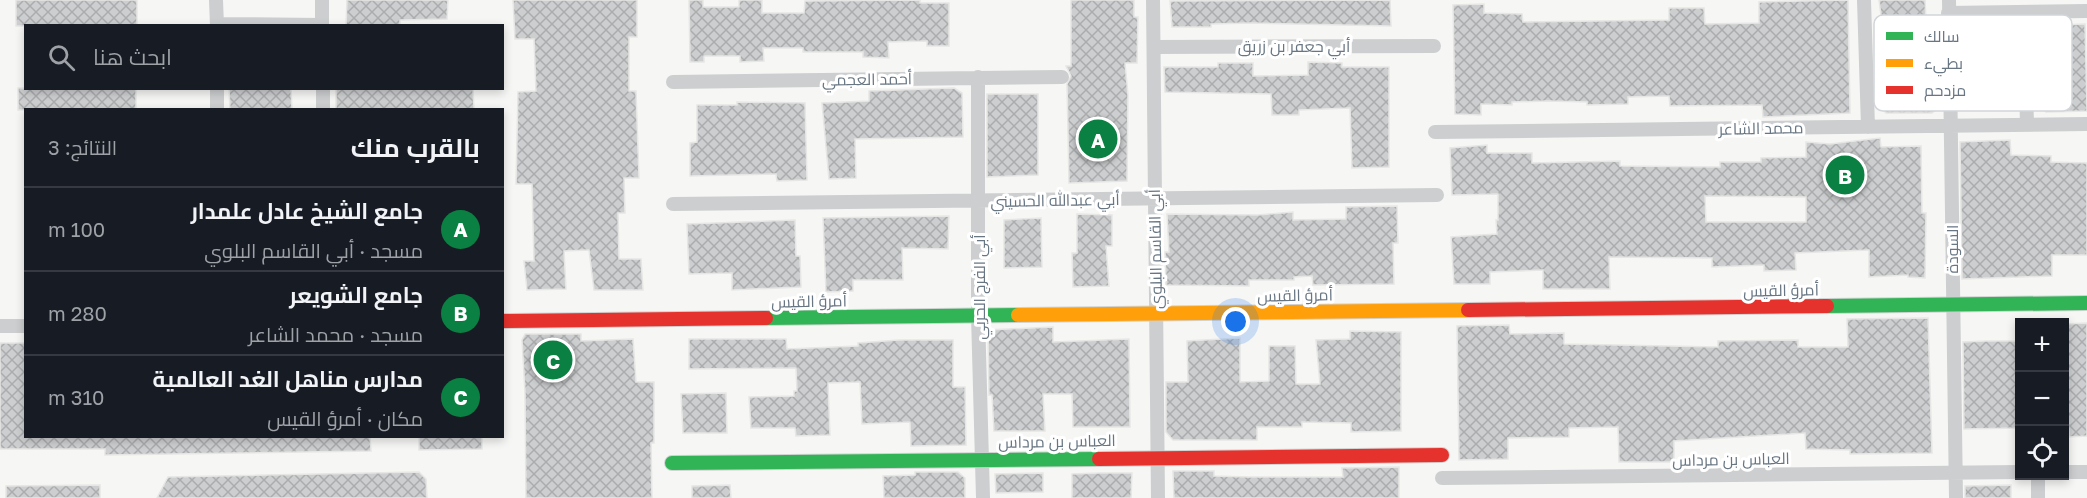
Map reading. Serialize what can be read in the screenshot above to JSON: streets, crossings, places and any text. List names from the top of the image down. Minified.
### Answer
{"streets":{"street":["أبي جعفر بن زريق","أحمد العجمي","محمد الشاعر","أبي عبدالله الحسيني","أبي القاسم البلوي","السودة","أبي الفرج الحربي","أمرؤ القيس","العباس بن مرداس"]},"crossings":[["أبي جعفر بن زريق","أبي القاسم البلوي"],["أحمد العجمي","أبي الفرج الحربي"],["محمد الشاعر","السودة"],["أبي عبدالله الحسيني","أبي القاسم البلوي"],["أبي عبدالله الحسيني","أبي الفرج الحربي"],["أبي القاسم البلوي","أمرؤ القيس"],["أبي القاسم البلوي","العباس بن مرداس"],["السودة","أمرؤ القيس"],["السودة","العباس بن مرداس"],["أبي الفرج الحربي","أمرؤ القيس"],["أبي الفرج الحربي","العباس بن مرداس"]],"legend":["سالك","بطيء","مزدحم"],"page":{"search":"ابحث هنا","heading":["بالقرب منك","النتائج: 3"],"pins":["A","B","C"],"list":[{"mark":"A","name":"جامع الشيخ عادل علمدار","note":"مسجد · أبي القاسم البلوي","value":"100 m"},{"mark":"B","name":"جامع الشويعر","note":"مسجد · محمد الشاعر","value":"280 m"},{"mark":"C","name":"مدارس مناهل الغد العالمية","note":"مكان · أمرؤ القيس","value":"310 m"}],"map_buttons":["+","−"]}}
